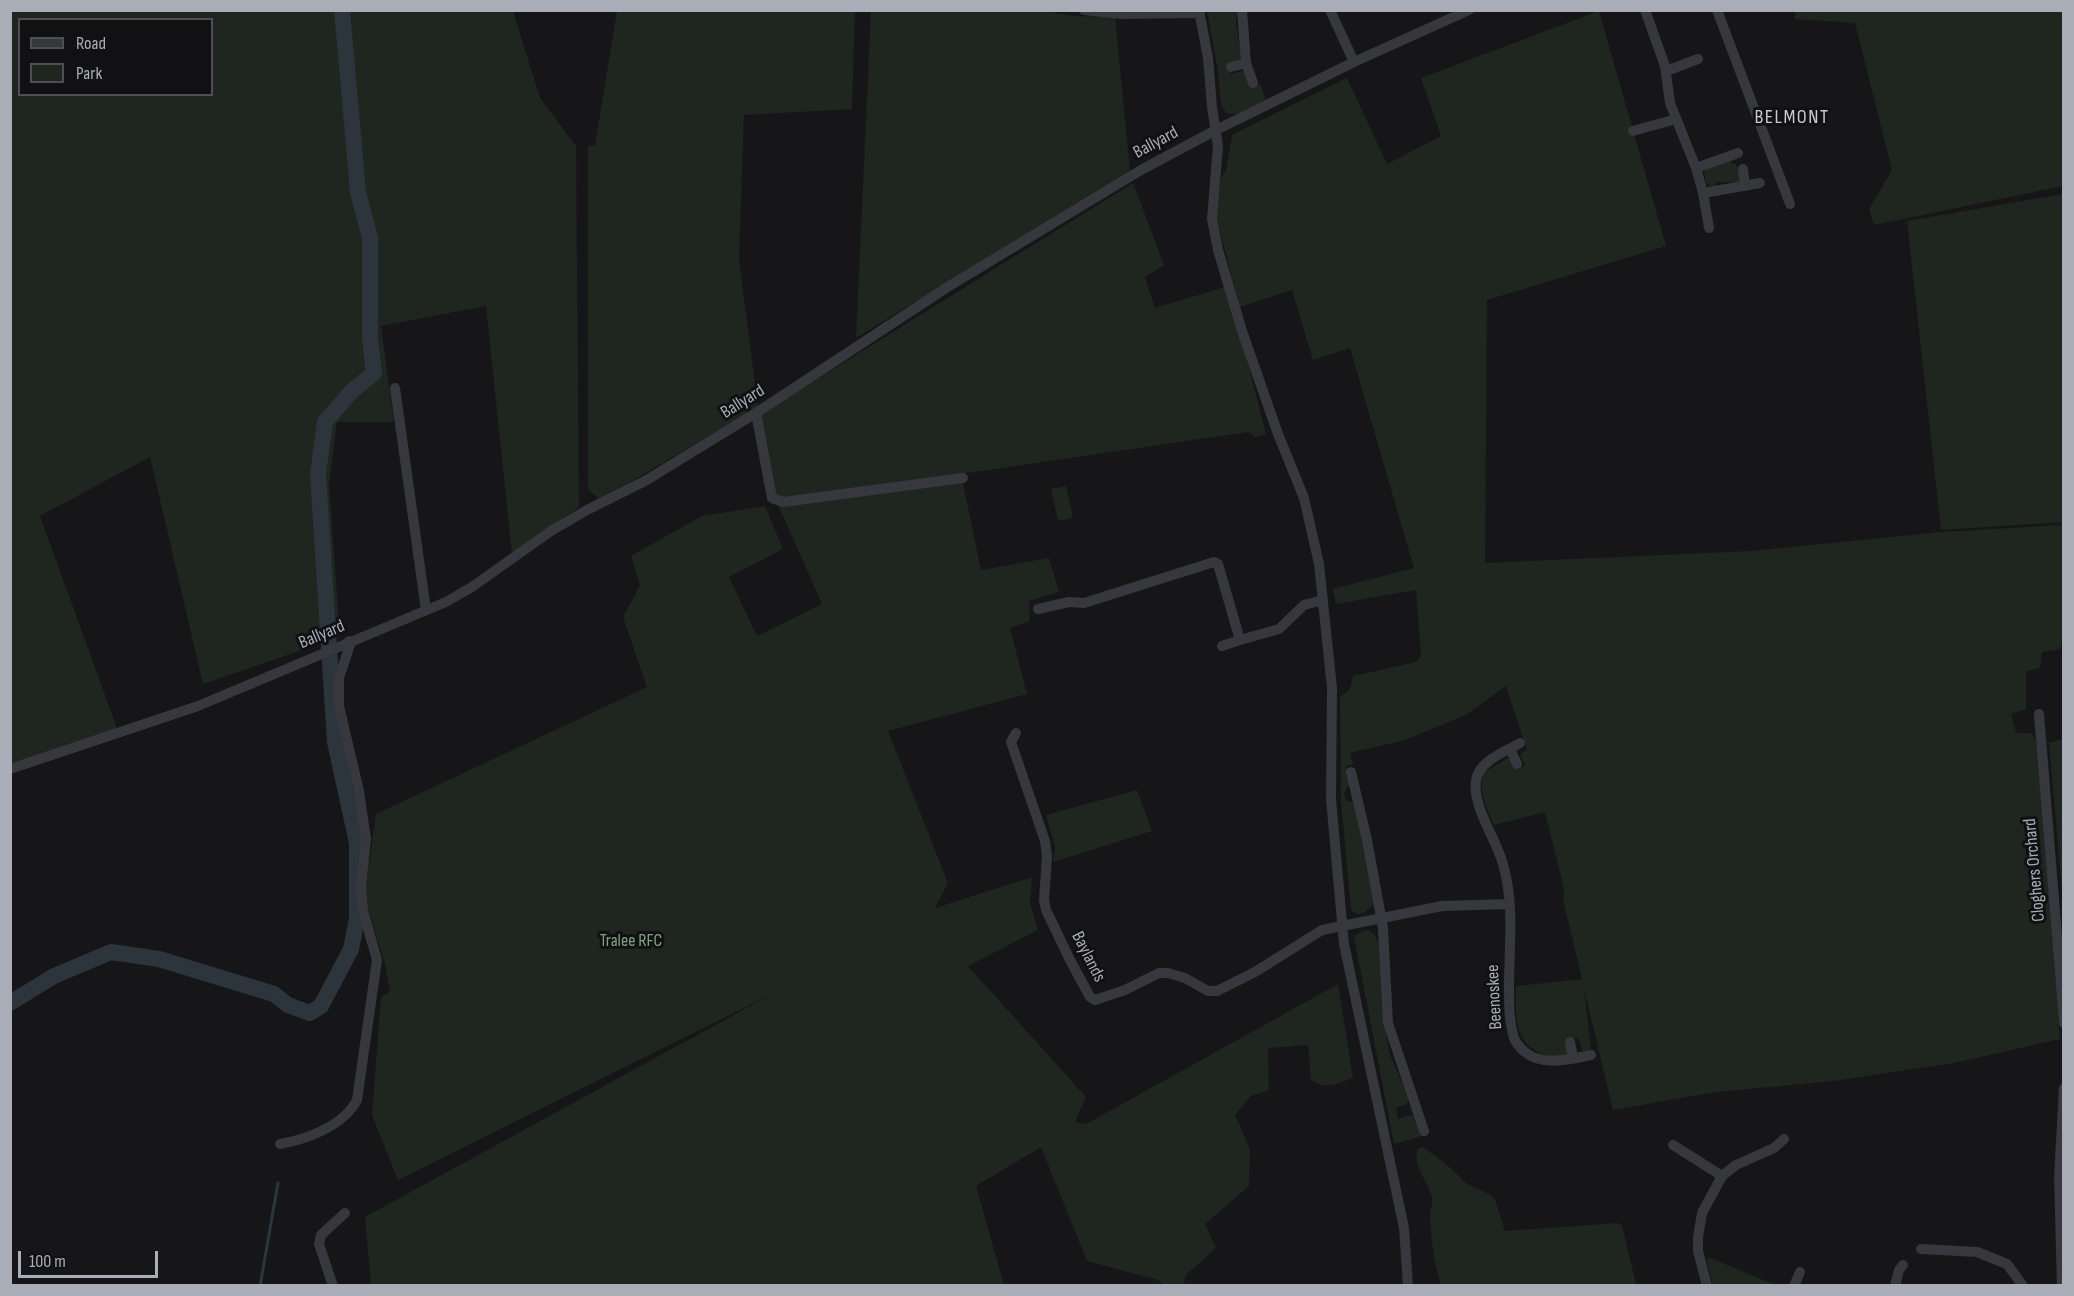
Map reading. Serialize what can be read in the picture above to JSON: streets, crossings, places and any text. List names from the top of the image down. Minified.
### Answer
{"streets":{"street":["Ballyard","Cloghers Orchard","Baylands","Beenoskee"]},"districts":["BELMONT"],"parks":["Tralee RFC"],"legend":["Road","Park"],"scale_bar":"100 m"}
